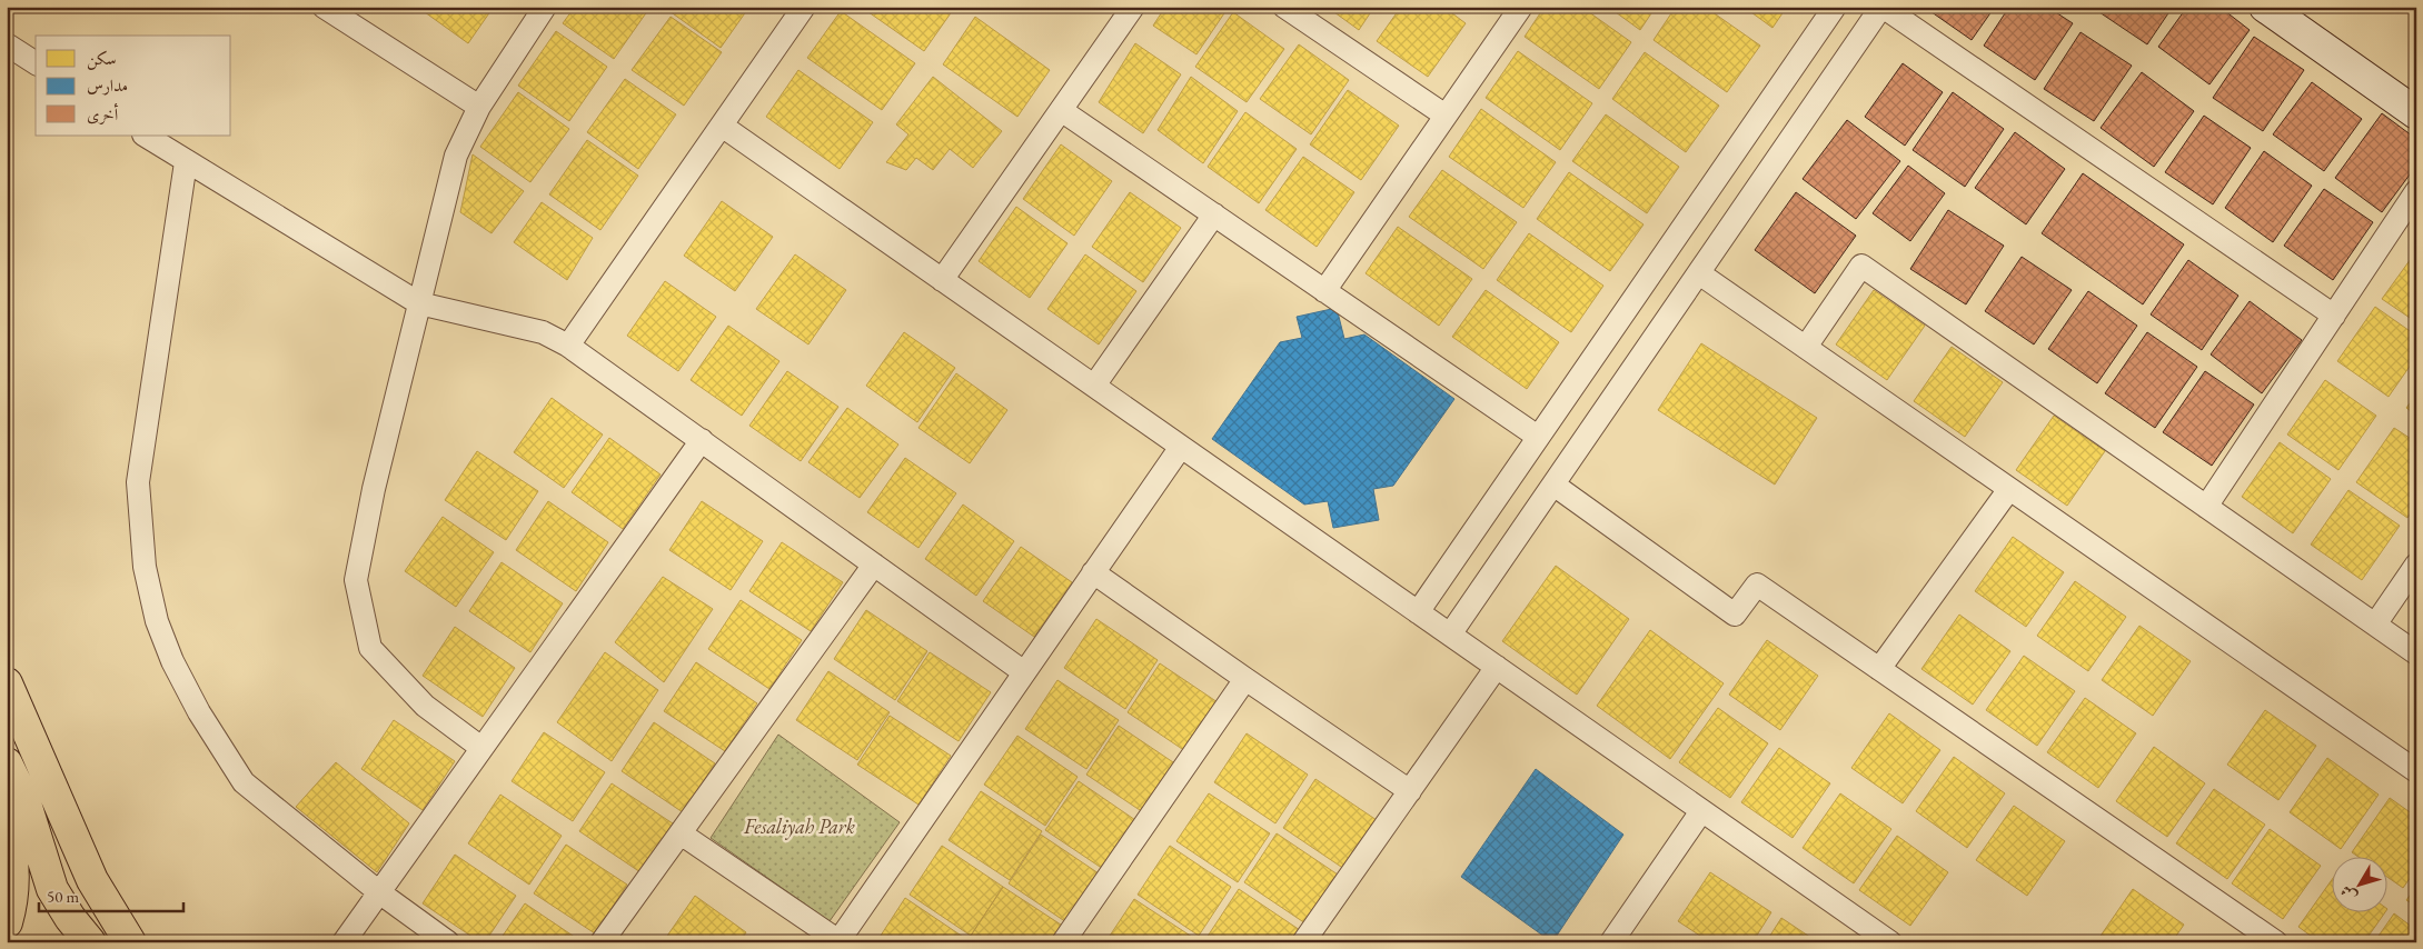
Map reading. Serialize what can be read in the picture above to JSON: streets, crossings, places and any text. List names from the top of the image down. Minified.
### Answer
{"parks":["Fesaliyah Park"],"legend":["سكن","مدارس","أخرى"],"scale_bar":"50 m","north":"bottom left"}
